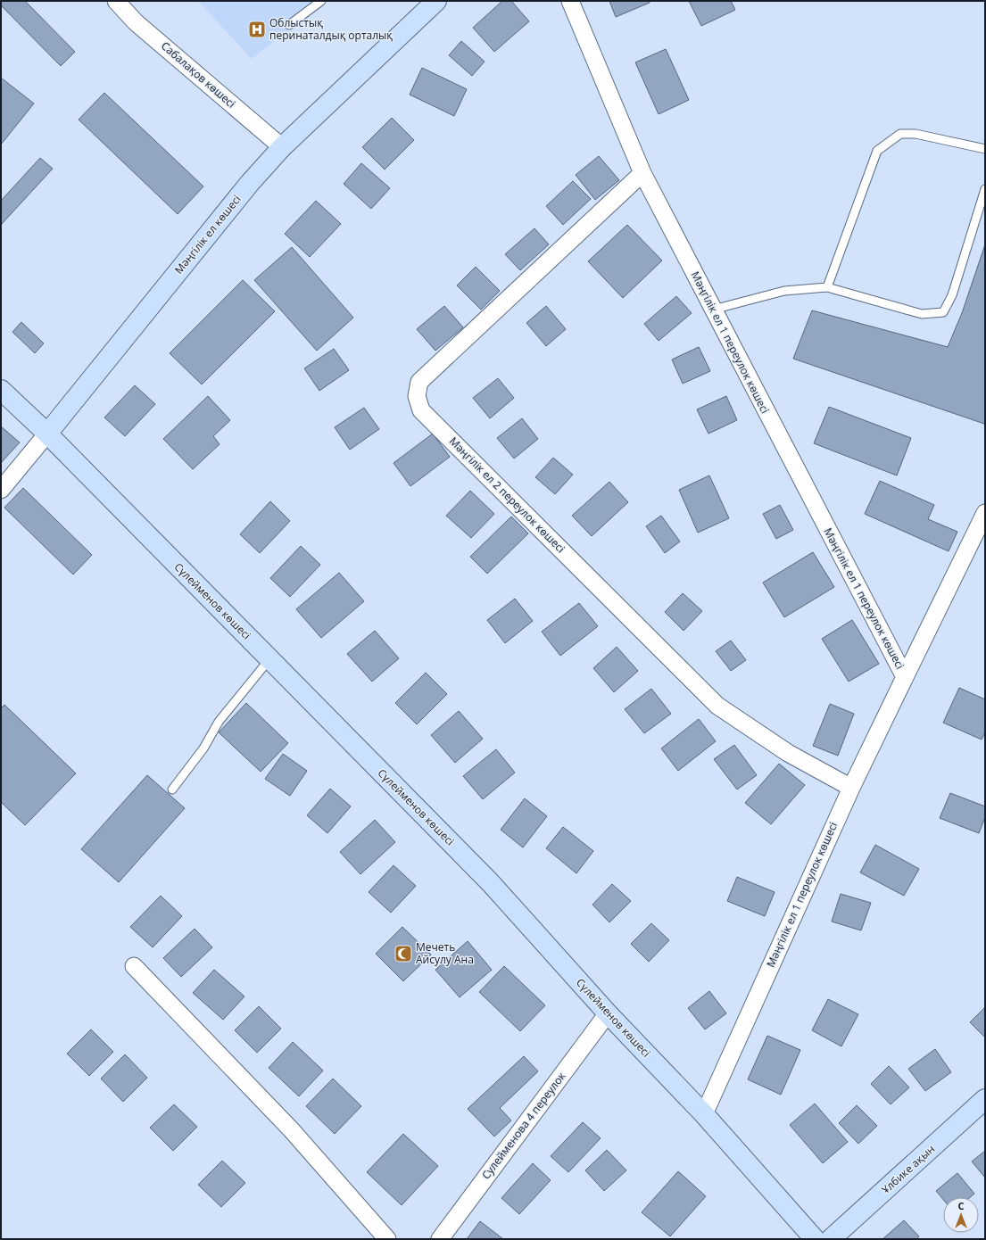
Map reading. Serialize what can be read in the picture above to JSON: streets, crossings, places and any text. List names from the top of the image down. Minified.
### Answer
{"streets":{"main road":["Мәңгілік ел көшесі","Сүлейменов көшесі","Ұлбике ақын"],"street":["Сабалақов көшесі","Мәңгілік ел 1 переулок көшесі","Мәңгілік ел 2 переулок көшесі","Сулейменова 4 переулок"]},"crossings":[["Сабалақов көшесі","Мәңгілік ел көшесі"],["Мәңгілік ел көшесі","Сүлейменов көшесі"],["Мәңгілік ел 1 переулок көшесі","Мәңгілік ел 2 переулок көшесі"],["Мәңгілік ел 1 переулок көшесі","Сүлейменов көшесі"],["Сүлейменов көшесі","Сулейменова 4 переулок"]],"places":{"hospital":["Облыстық перинаталдық орталық"],"mosque":["Мечеть Айсулу Ана"]},"north":"top"}
